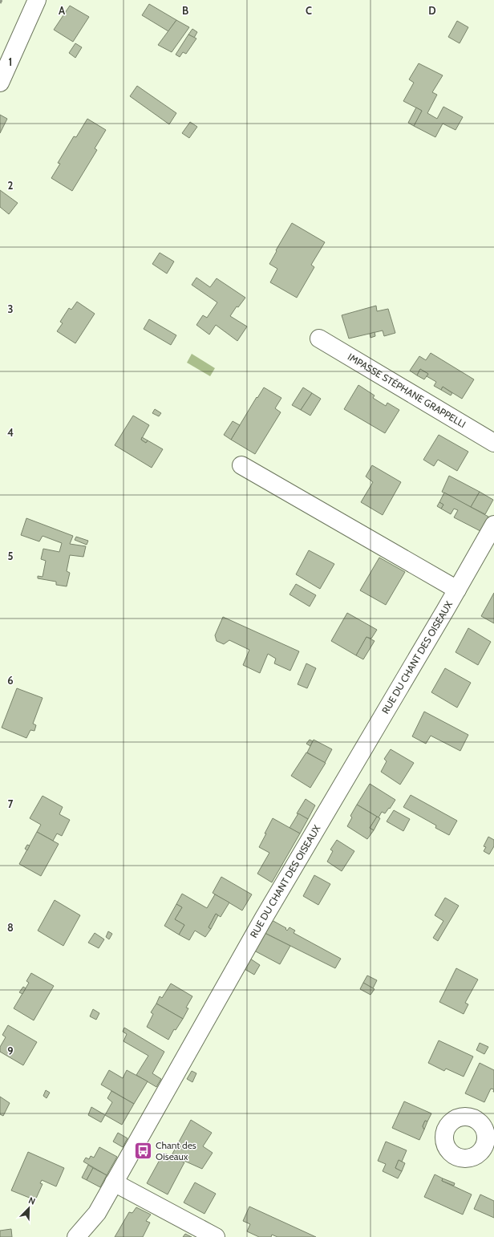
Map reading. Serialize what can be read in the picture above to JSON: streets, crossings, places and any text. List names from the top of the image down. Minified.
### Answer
{"streets":{"street":["IMPASSE STÉPHANE GRAPPELLI","RUE DU CHANT DES OISEAUX"]},"places":{"bus stop":["Chant des Oiseaux"]},"north":"top right","grid":{"columns":["A","B","C","D"],"rows":["1","2","3","4","5","6","7","8","9"]}}
